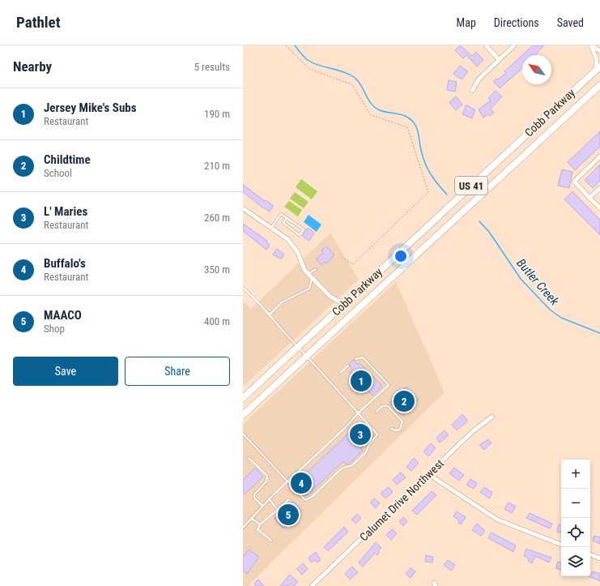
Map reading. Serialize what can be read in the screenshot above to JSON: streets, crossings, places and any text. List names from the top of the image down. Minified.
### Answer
{"streets":{"main road":["Cobb Parkway","US 41"],"street":["Calumet Drive Northwest"]},"water":["Butler Creek"],"north":"top left","page":{"header":"Pathlet","nav":["Map","Directions","Saved"],"heading":["Nearby","5 results"],"list":[{"mark":"1","name":"Jersey Mike's Subs","note":"Restaurant","value":"190 m"},{"mark":"2","name":"Childtime","note":"School","value":"210 m"},{"mark":"3","name":"L' Maries","note":"Restaurant","value":"260 m"},{"mark":"4","name":"Buffalo's","note":"Restaurant","value":"350 m"},{"mark":"5","name":"MAACO","note":"Shop","value":"400 m"}],"buttons":["Save","Share"],"pins":["1","2","3","4","5"],"map_buttons":["+","−"]}}
